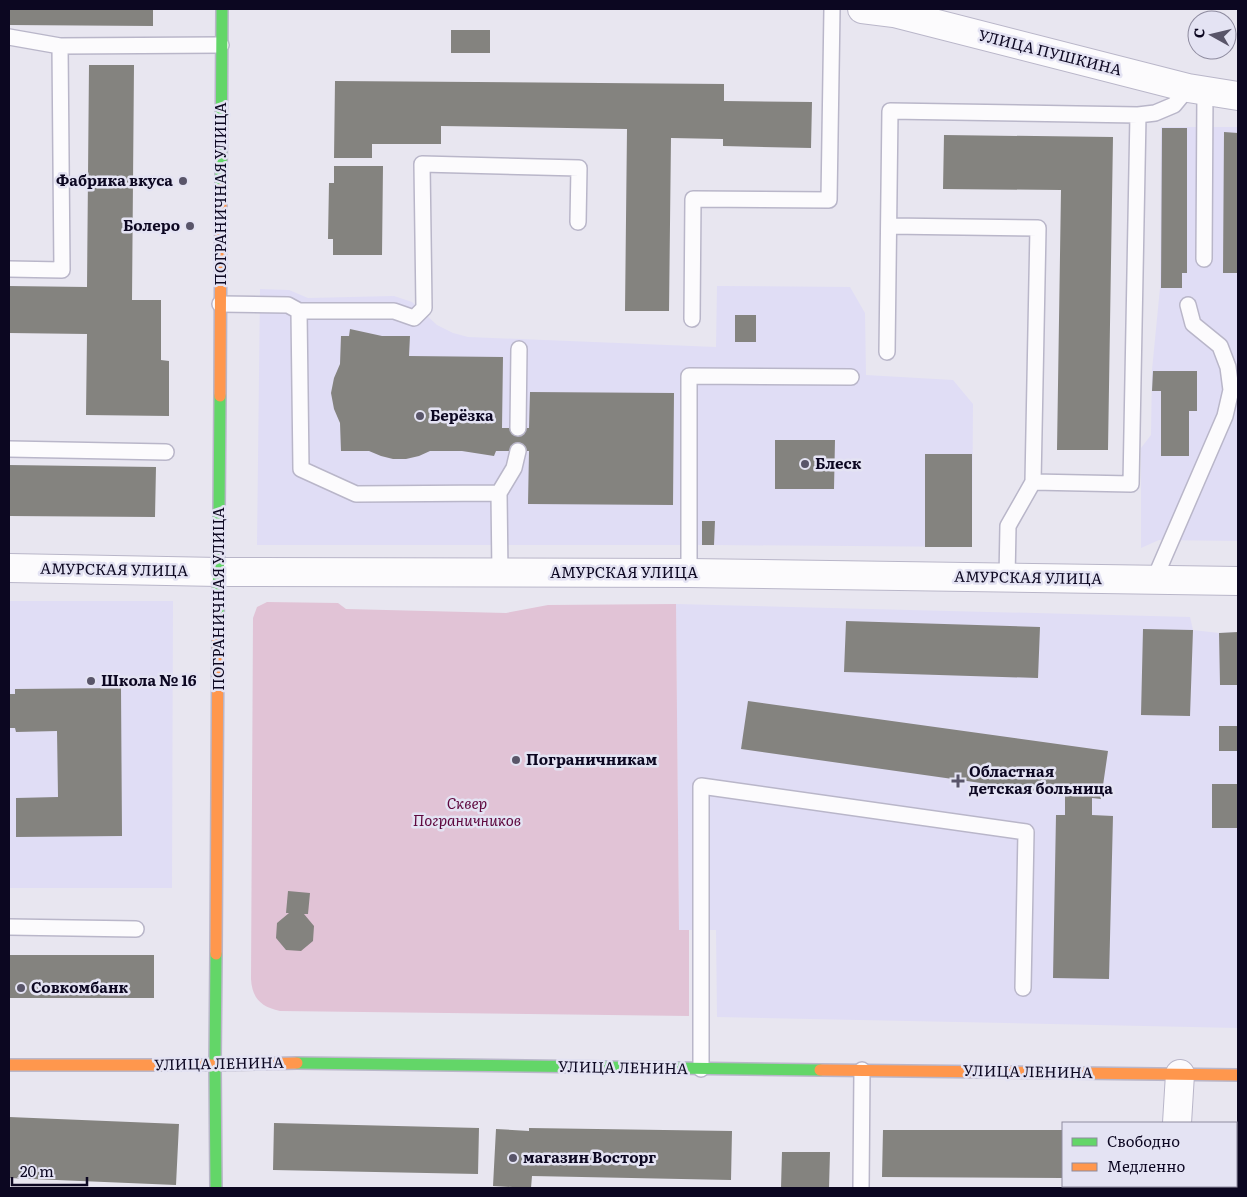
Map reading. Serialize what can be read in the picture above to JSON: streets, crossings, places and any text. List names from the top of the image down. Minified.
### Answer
{"streets":{"main road":["ПОГРАНИЧНАЯ УЛИЦА","УЛИЦА ЛЕНИНА"],"street":["УЛИЦА ПУШКИНА","АМУРСКАЯ УЛИЦА"]},"crossings":[["ПОГРАНИЧНАЯ УЛИЦА","АМУРСКАЯ УЛИЦА"],["ПОГРАНИЧНАЯ УЛИЦА","УЛИЦА ЛЕНИНА"]],"parks":["Сквер Пограничников"],"places":{"other":["Фабрика вкуса","Болеро","Берёзка","Блеск","Школа № 16","Пограничникам","Совкомбанк","магазин Восторг"],"health":["Областная детская больница"]},"legend":["Свободно","Медленно"],"scale_bar":"20 m","north":"left"}
